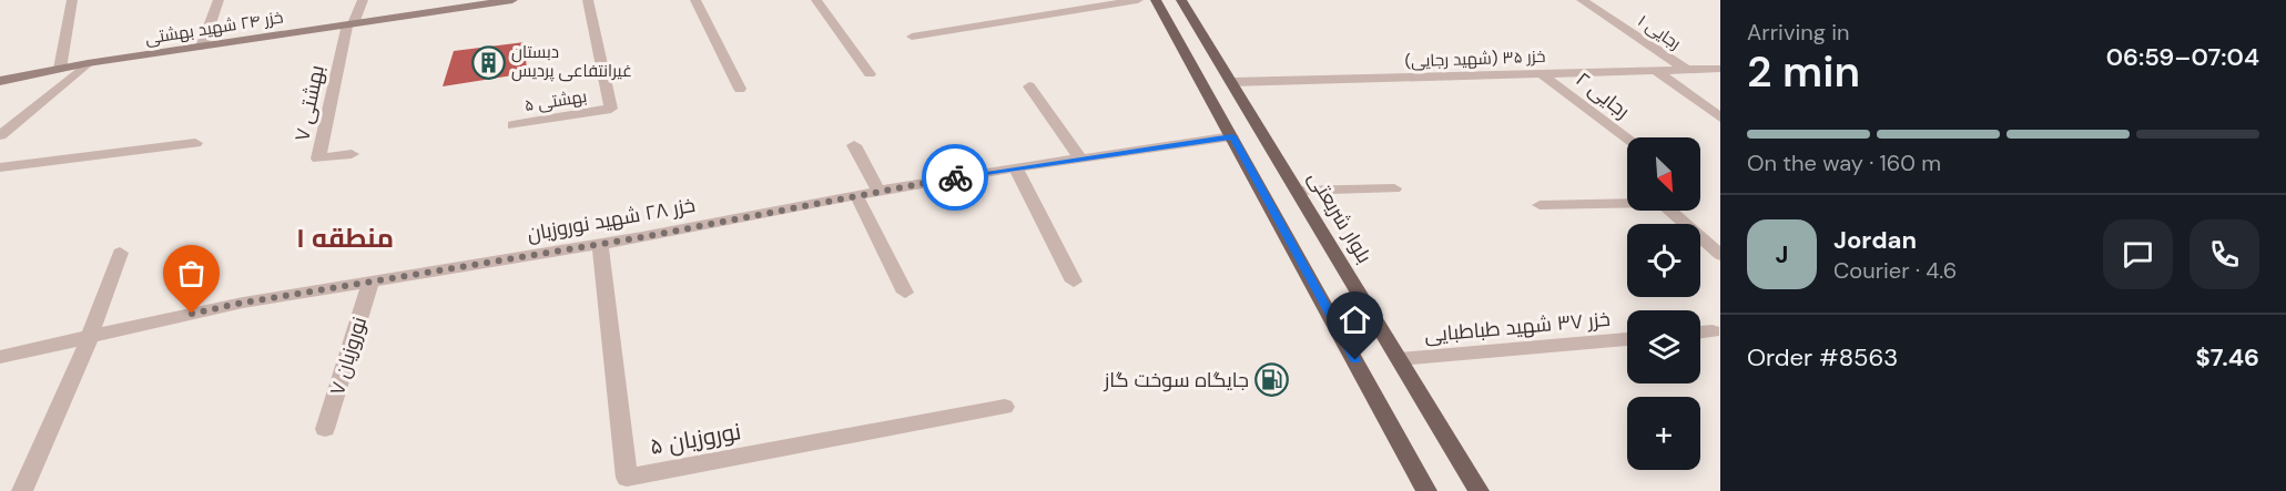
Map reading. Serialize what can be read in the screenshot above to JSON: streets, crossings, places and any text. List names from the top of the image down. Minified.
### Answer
{"streets":{"main road":["بلوار شریعتی"],"street":["خزر ۲۴ شهید بهشتی","رجایی ۱","خزر ۳۵ (شهید رجایی)","رجایی ۲","بهشتی ۵","بهشتی ۷","خزر ۲۸ شهید نوروزیان","خزر ۳۷ شهید طباطبایی","نوروزیان ۷","نوروزیان ۵"]},"crossings":[["خزر ۲۴ شهید بهشتی","بهشتی ۷"],["رجایی ۱","خزر ۳۵ (شهید رجایی)"],["خزر ۳۵ (شهید رجایی)","رجایی ۲"],["خزر ۳۵ (شهید رجایی)","بلوار شریعتی"],["بلوار شریعتی","خزر ۳۷ شهید طباطبایی"],["خزر ۲۸ شهید نوروزیان","نوروزیان ۷"],["خزر ۲۸ شهید نوروزیان","نوروزیان ۵"]],"districts":["منطقه ۱"],"places":{"building":["دبستان غیرانتفاعی پردیس"],"fuel station":["جایگاه سوخت گاز"]},"north":"bottom right","page":{"heading":["2 min","Arriving in","06:59–07:04"],"panel":["Jordan","Courier · 4.6","Order #8563","$7.46"],"bar":"On the way · 160 m","map_buttons":"+","round":"J"}}
